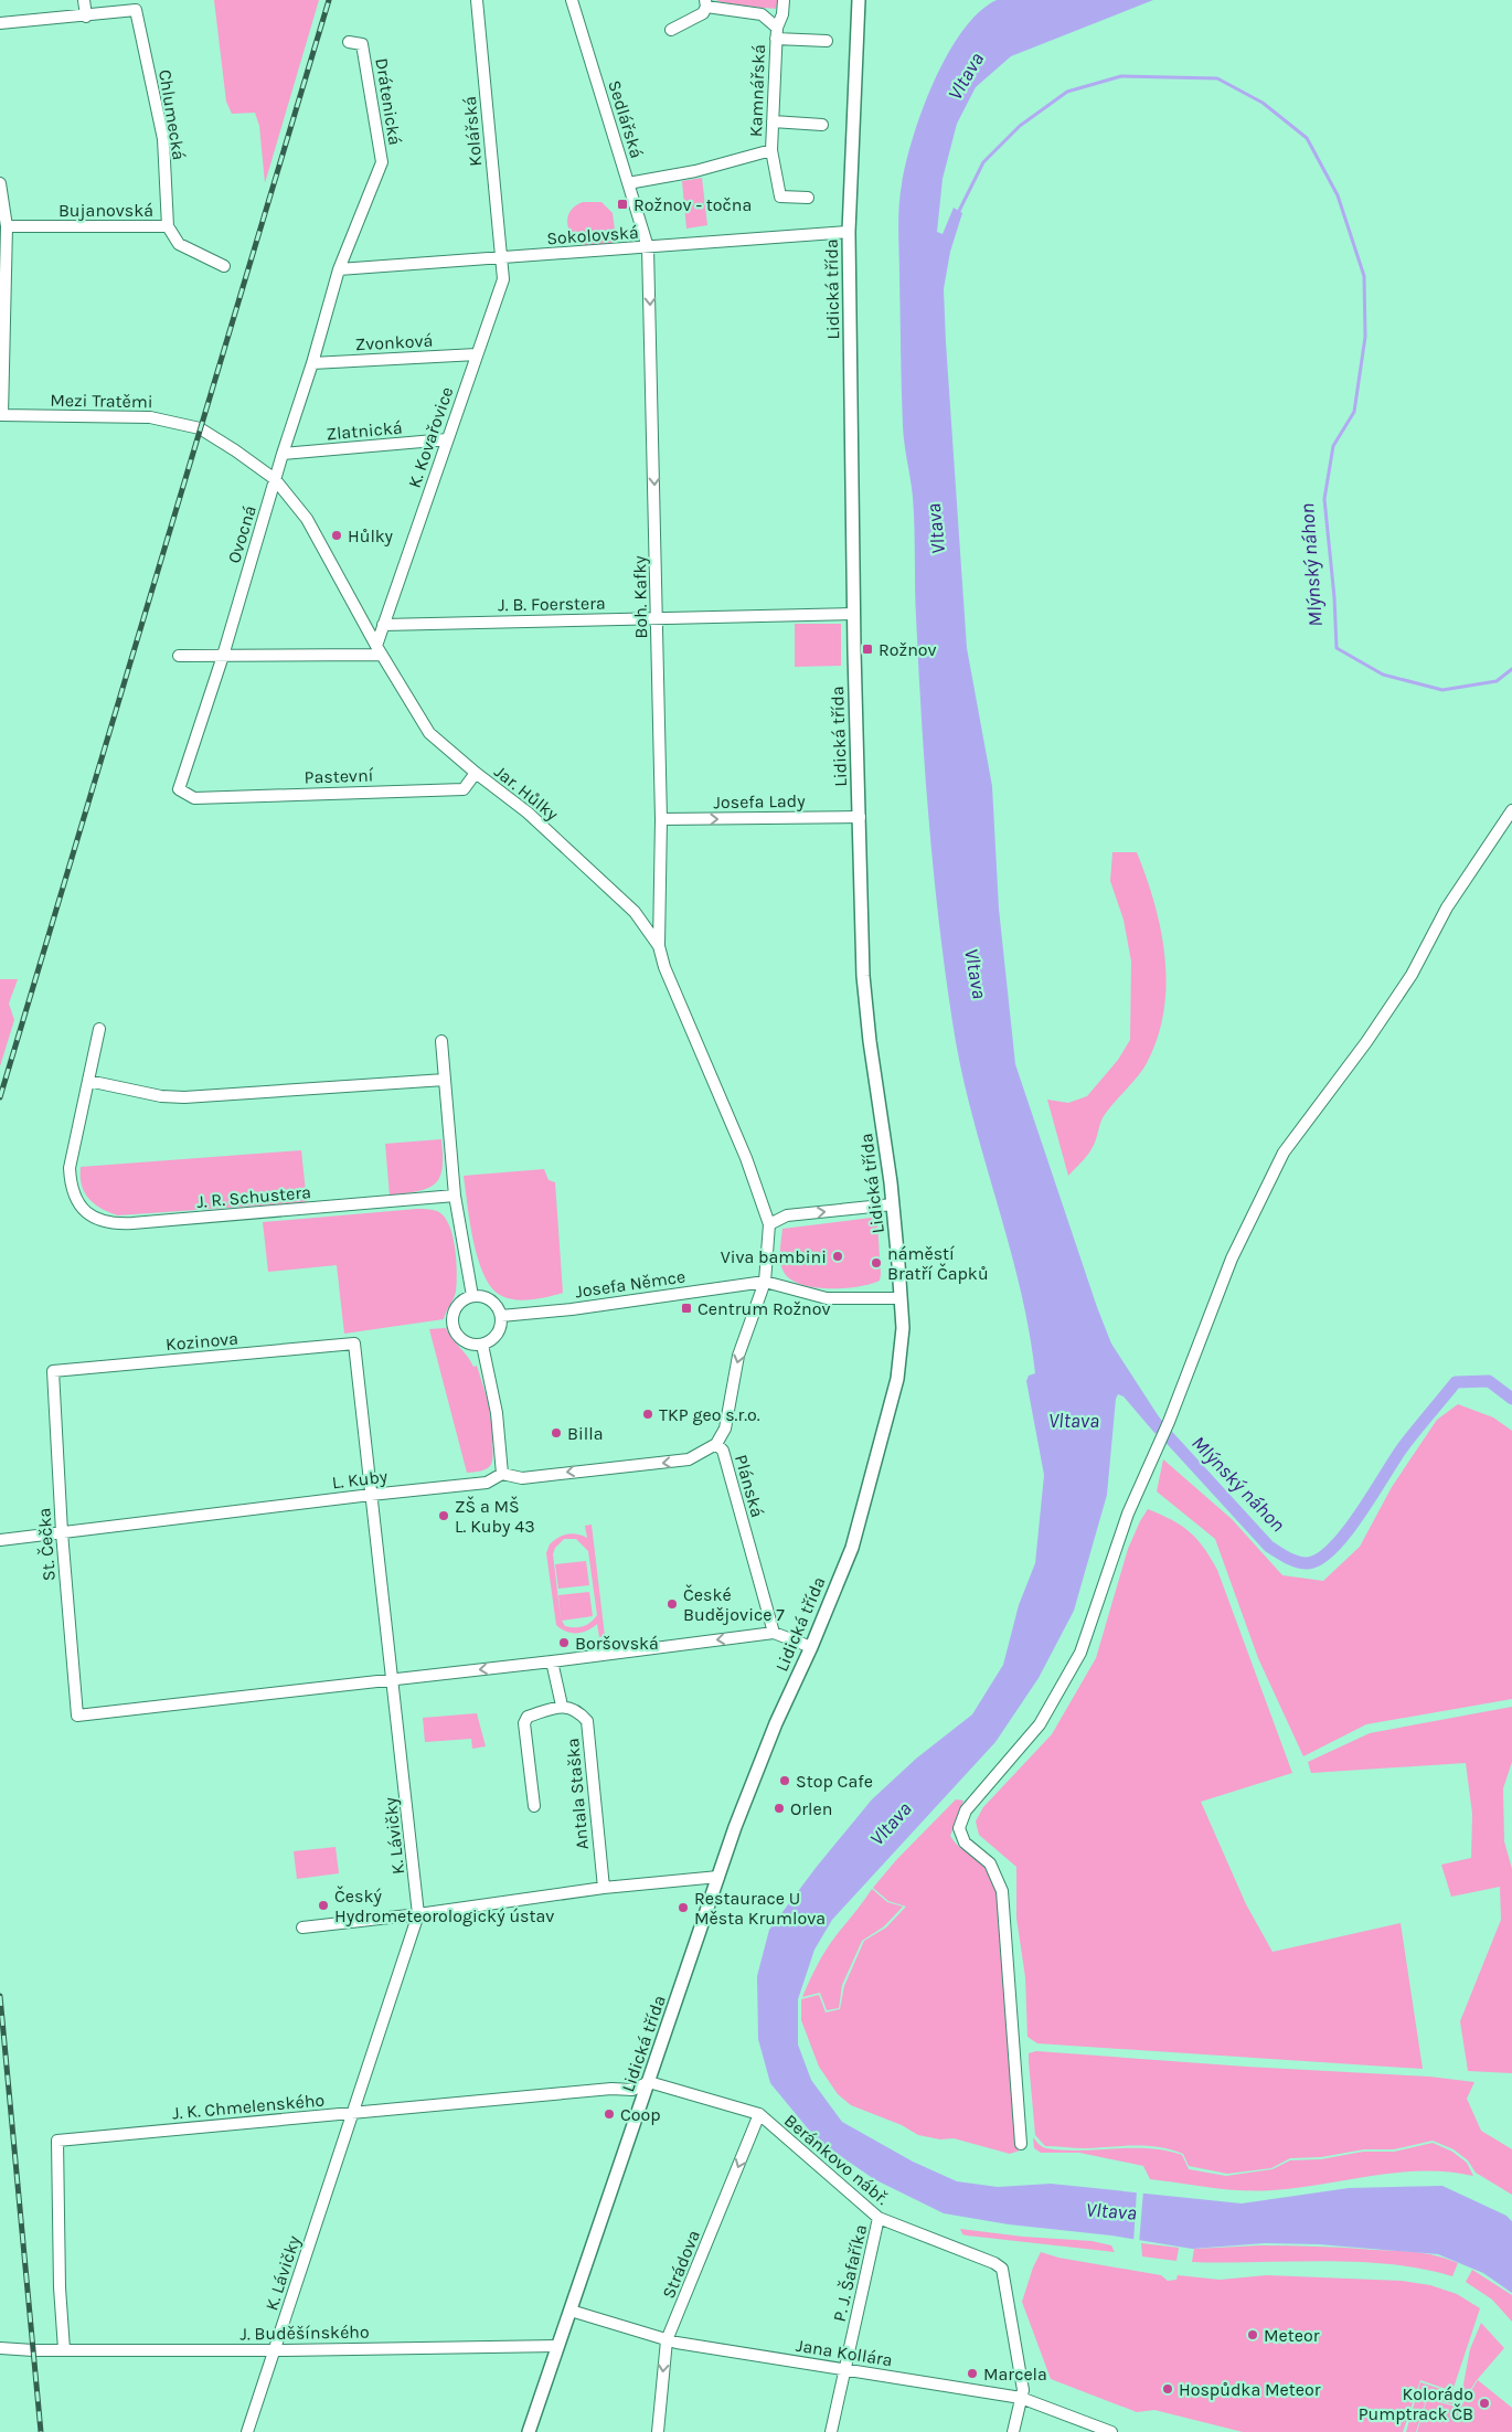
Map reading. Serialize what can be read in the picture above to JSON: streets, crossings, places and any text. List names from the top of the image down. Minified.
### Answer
{"streets":{"street":["Kamnářská","Drátenická","Chlumecká","Sedlářská","Kolářská","Bujanovská","Sokolovská","Lidická třída","Zvonková","Mezi Tratěmi","Zlatnická","K. Kovařovice","Ovocná","Boh. Kafky","J. B. Foerstera","Pastevní","Jar. Hůlky","Josefa Lady","J. R. Schustera","Josefa Němce","Kozinova","L. Kuby","Plánská","St. Čečka","Antala Staška","K. Lávičky","J. K. Chmelenského","Beránkovo nábř.","Strádova","P. J. Šafaříka","J. Buděšínského","Jana Kollára"]},"crossings":[["Kamnářská","Sedlářská"],["Drátenická","Sokolovská"],["Drátenická","Ovocná"],["Chlumecká","Bujanovská"],["Sedlářská","Sokolovská"],["Sedlářská","Boh. Kafky"],["Kolářská","Sokolovská"],["Kolářská","K. Kovařovice"],["Sokolovská","Lidická třída"],["Sokolovská","K. Kovařovice"],["Sokolovská","Ovocná"],["Sokolovská","Boh. Kafky"],["Lidická třída","J. B. Foerstera"],["Lidická třída","Josefa Lady"],["Lidická třída","J. K. Chmelenského"],["Lidická třída","Beránkovo nábř."],["Lidická třída","J. Buděšínského"],["Lidická třída","Jana Kollára"],["Zvonková","K. Kovařovice"],["Zvonková","Ovocná"],["Mezi Tratěmi","Jar. Hůlky"],["Zlatnická","K. Kovařovice"],["Zlatnická","Ovocná"],["K. Kovařovice","J. B. Foerstera"],["K. Kovařovice","Jar. Hůlky"],["Ovocná","Pastevní"],["Ovocná","Jar. Hůlky"],["Boh. Kafky","J. B. Foerstera"],["Boh. Kafky","Jar. Hůlky"],["Boh. Kafky","Josefa Lady"],["Pastevní","Jar. Hůlky"],["Jar. Hůlky","Plánská"],["Josefa Němce","Plánská"],["Kozinova","St. Čečka"],["Kozinova","K. Lávičky"],["L. Kuby","Plánská"],["L. Kuby","St. Čečka"],["L. Kuby","K. Lávičky"],["St. Čečka","K. Lávičky"],["K. Lávičky","J. K. Chmelenského"],["K. Lávičky","J. Buděšínského"],["J. K. Chmelenského","Beránkovo nábř."],["J. K. Chmelenského","J. Buděšínského"],["Beránkovo nábř.","Strádova"],["Beránkovo nábř.","P. J. Šafaříka"],["Beránkovo nábř.","Jana Kollára"],["Strádova","Jana Kollára"],["P. J. Šafaříka","Jana Kollára"]],"one_way":["Boh. Kafky","Josefa Lady","Plánská","Strádova"],"water":["Vltava","Mlýnský náhon"],"places":{"transit":["Rožnov - točna","Rožnov","Centrum Rožnov"],"other":["Hůlky","Viva bambini","náměstí Bratří Čapků","TKP geo s.r.o.","Billa","ZŠ a MŠ L. Kuby 43","České Budějovice 7","Boršovská","Stop Cafe","Orlen","Český Hydrometeorologický ústav","Restaurace U Města Krumlova","Coop","Meteor","Marcela","Hospůdka Meteor","Kolorádo Pumptrack ČB"]}}
